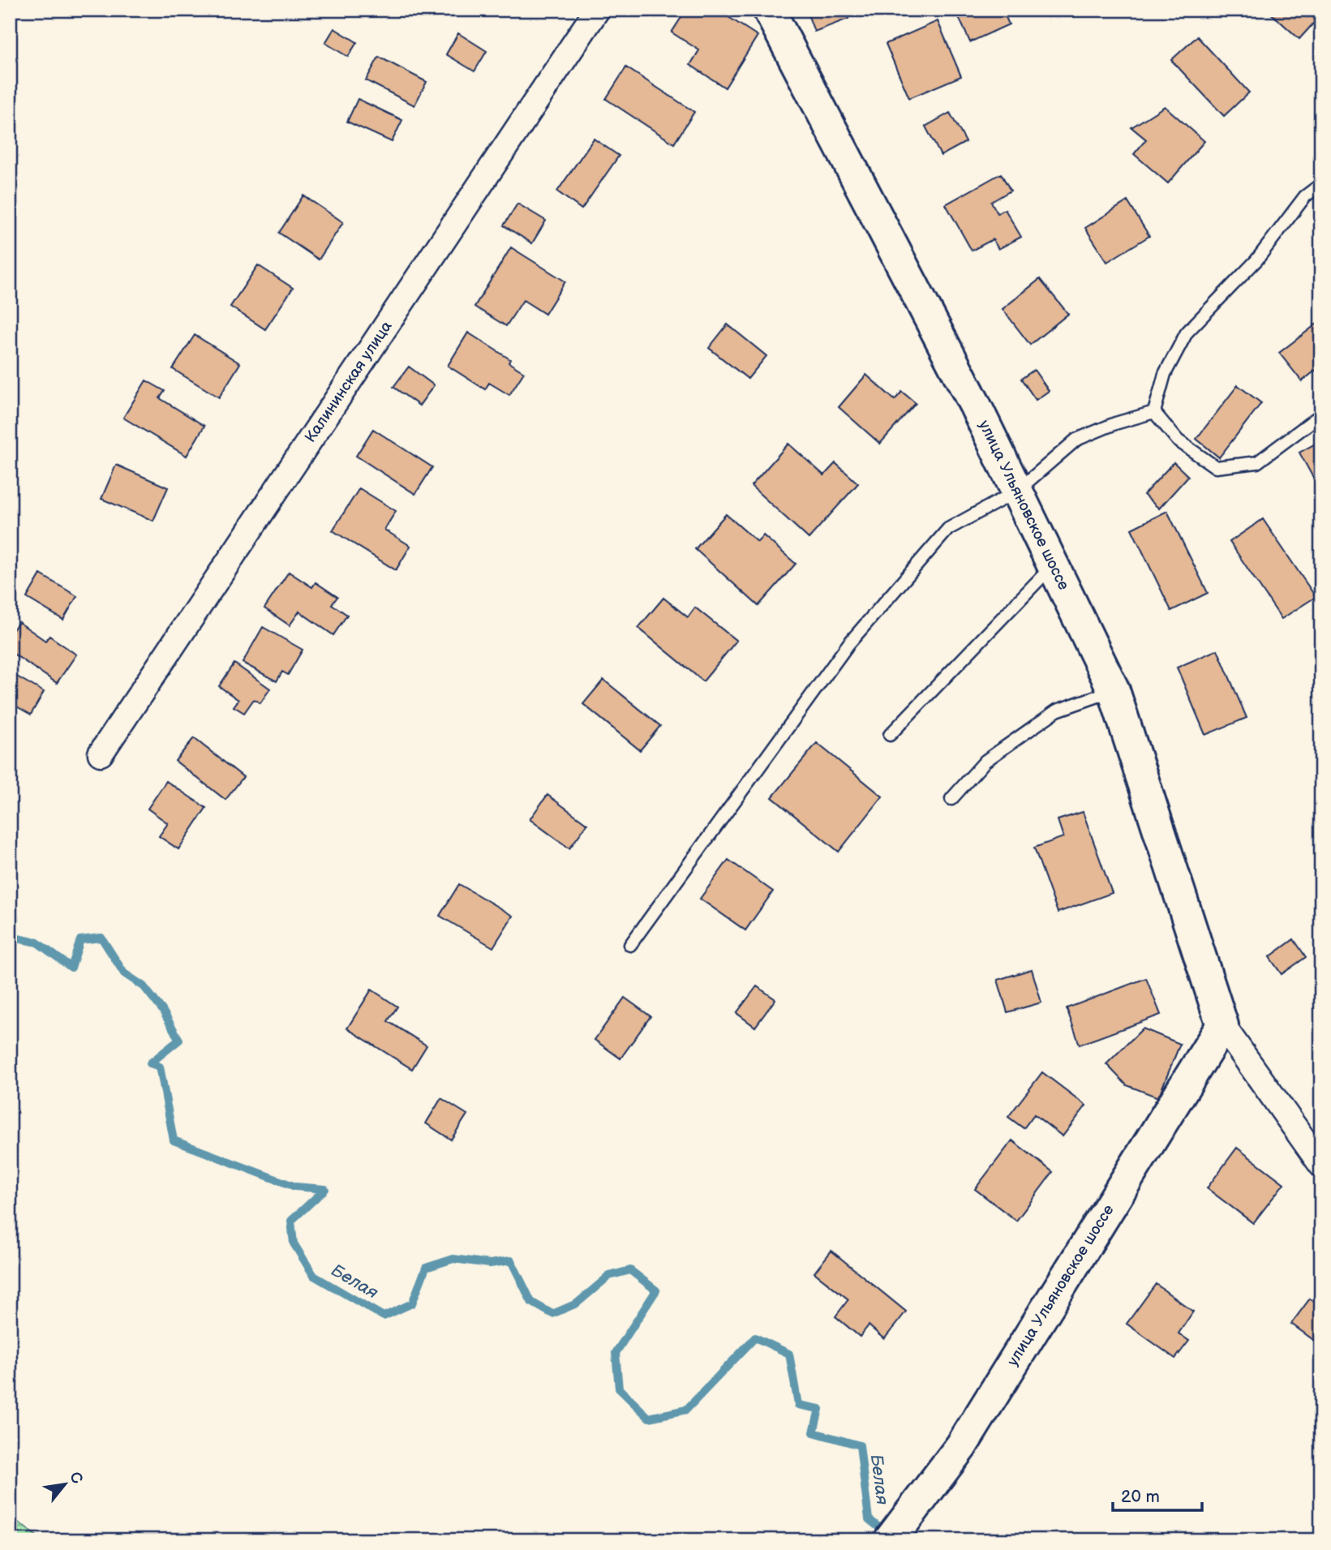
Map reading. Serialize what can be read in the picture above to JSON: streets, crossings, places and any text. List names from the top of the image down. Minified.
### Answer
{"streets":{"street":["Калининская улица","улица Ульяновское шоссе"]},"water":["Белая"],"scale_bar":"20 m","north":"top right"}
